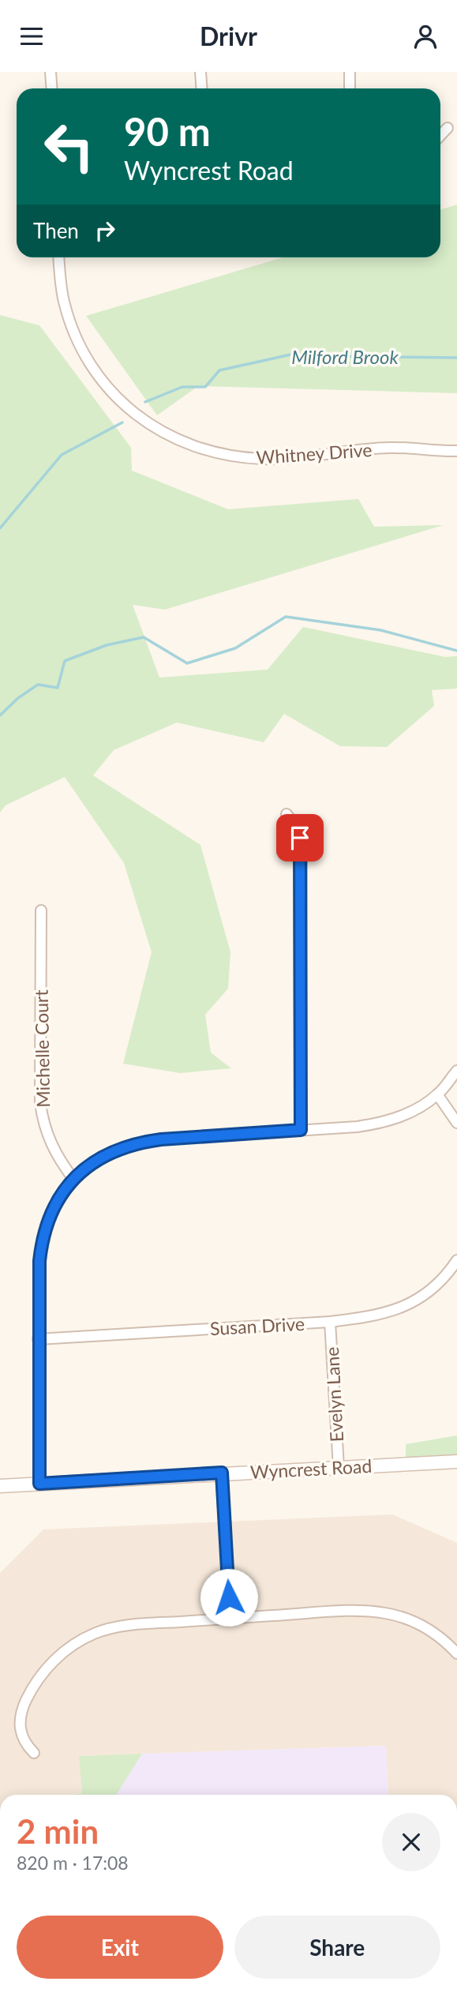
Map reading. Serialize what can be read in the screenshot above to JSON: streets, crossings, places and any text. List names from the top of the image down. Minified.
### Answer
{"streets":{"street":["Whitney Drive","Michelle Court","Susan Drive","Evelyn Lane","Wyncrest Road"]},"crossings":[["Susan Drive","Evelyn Lane"],["Evelyn Lane","Wyncrest Road"]],"water":["Milford Brook"],"page":{"header":"Drivr","turn":["90 m","Wyncrest Road"],"then":"Then","heading":["2 min","820 m · 17:08"],"buttons":["Exit","Share"]}}
